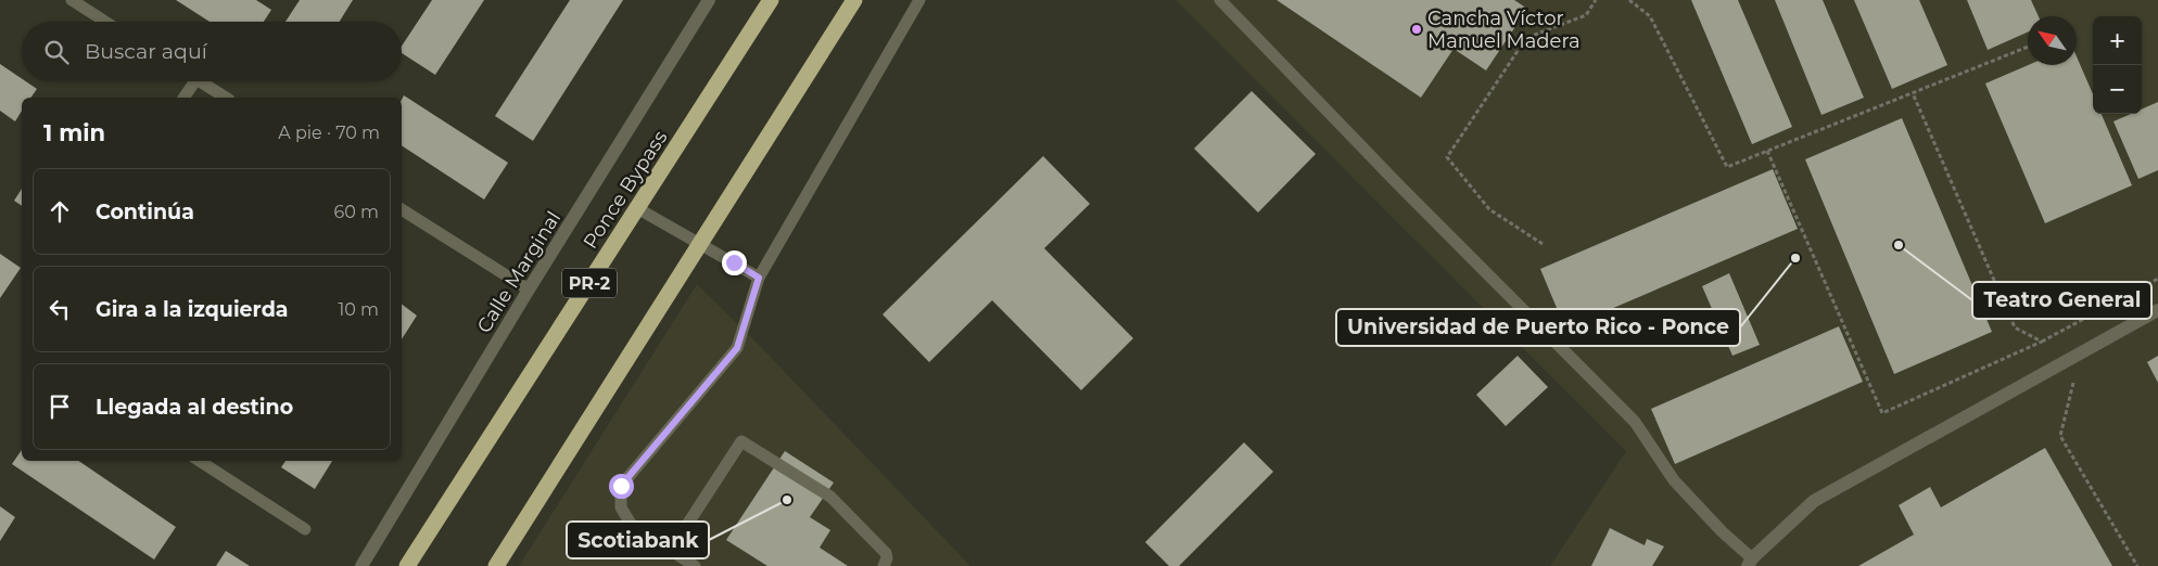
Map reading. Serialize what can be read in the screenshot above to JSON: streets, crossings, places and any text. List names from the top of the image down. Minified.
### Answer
{"streets":{"highway":["Ponce Bypass","PR-2"],"street":["Calle Marginal"]},"places":["Cancha Víctor Manuel Madera","Teatro General","Universidad de Puerto Rico - Ponce","Scotiabank"],"north":"top left","page":{"map_buttons":["+","−"],"search":"Buscar aquí","heading":["1 min","A pie · 70 m"],"list":[["Continúa","60 m"],["Gira a la izquierda","10 m"],"Llegada al destino"]}}
